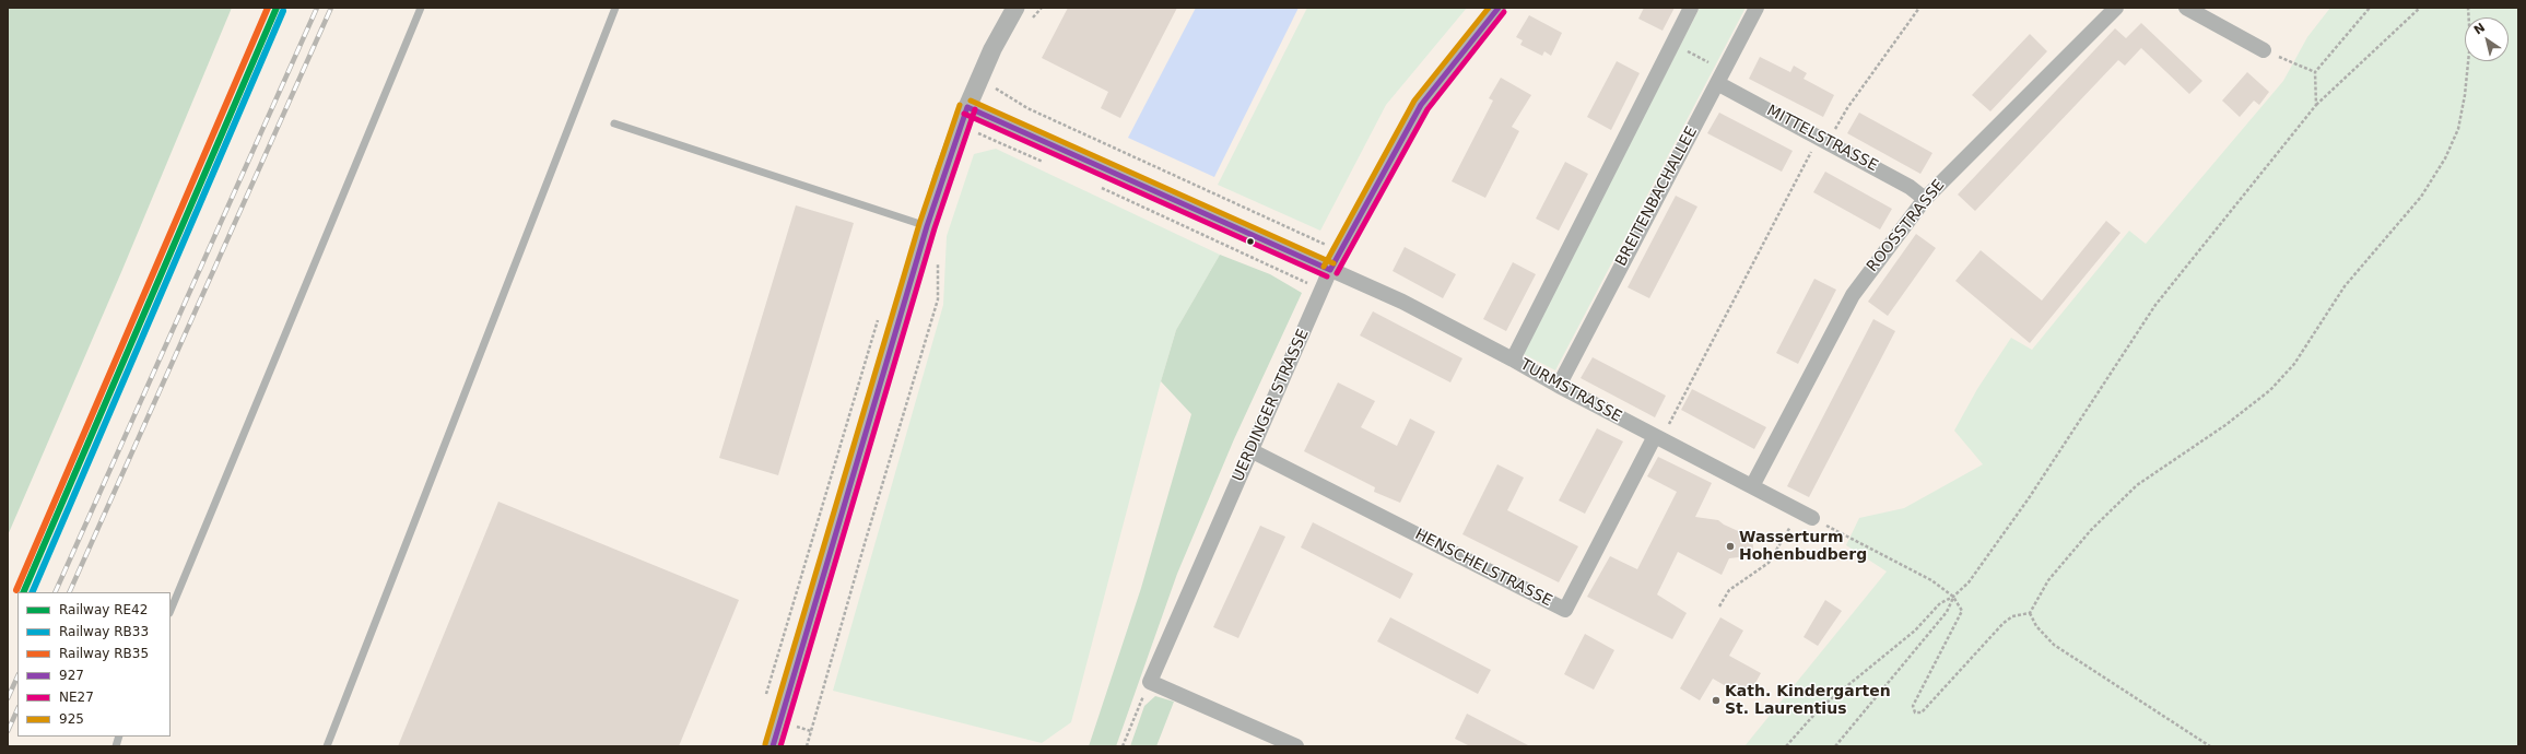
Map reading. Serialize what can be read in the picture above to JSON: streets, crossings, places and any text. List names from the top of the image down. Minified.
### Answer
{"streets":{"street":["MITTELSTRASSE","BREITENBACHALLEE","ROOSSTRASSE","TURMSTRASSE","UERDINGER STRASSE","HENSCHELSTRASSE"]},"crossings":[["MITTELSTRASSE","BREITENBACHALLEE"],["MITTELSTRASSE","ROOSSTRASSE"],["BREITENBACHALLEE","TURMSTRASSE"],["ROOSSTRASSE","TURMSTRASSE"],["TURMSTRASSE","UERDINGER STRASSE"],["TURMSTRASSE","HENSCHELSTRASSE"],["UERDINGER STRASSE","HENSCHELSTRASSE"]],"places":["Wasserturm Hohenbudberg","Kath. Kindergarten St. Laurentius"],"lines":["rail line RE42","rail line RB35","transit line 927","transit line 925","rail line RB33","transit line NE27"],"legend":["Railway RE42","Railway RB33","Railway RB35","927","NE27","925"],"north":"top left"}
